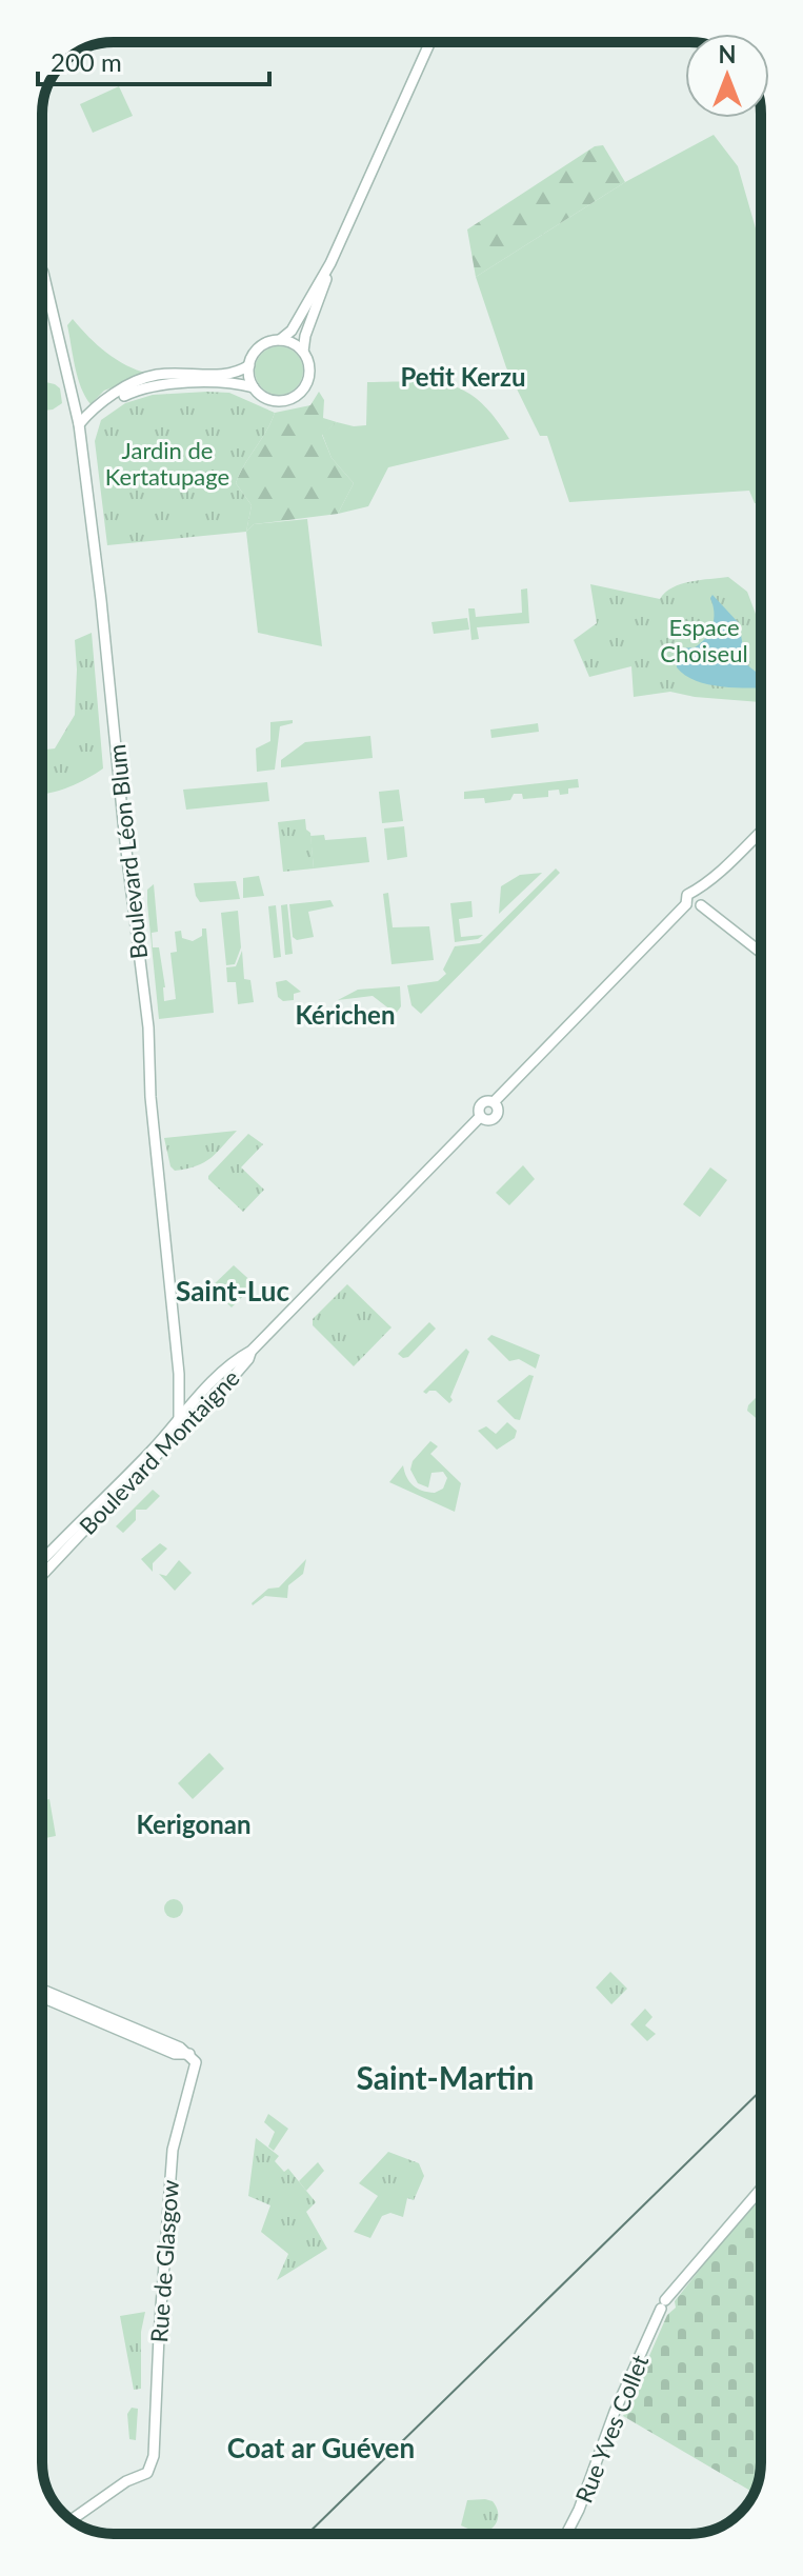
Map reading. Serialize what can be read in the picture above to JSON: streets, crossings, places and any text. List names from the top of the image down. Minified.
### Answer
{"streets":{"main road":["Boulevard Léon Blum","Boulevard Montaigne","Rue de Glasgow","Rue Yves Collet"]},"crossings":[["Boulevard Léon Blum","Boulevard Montaigne"]],"districts":["Petit Kerzu","Kérichen","Saint-Luc","Kerigonan","Saint-Martin","Coat ar Guéven"],"parks":["Jardin de Kertatupage","Espace Choiseul"],"scale_bar":"200 m","north":"top"}
